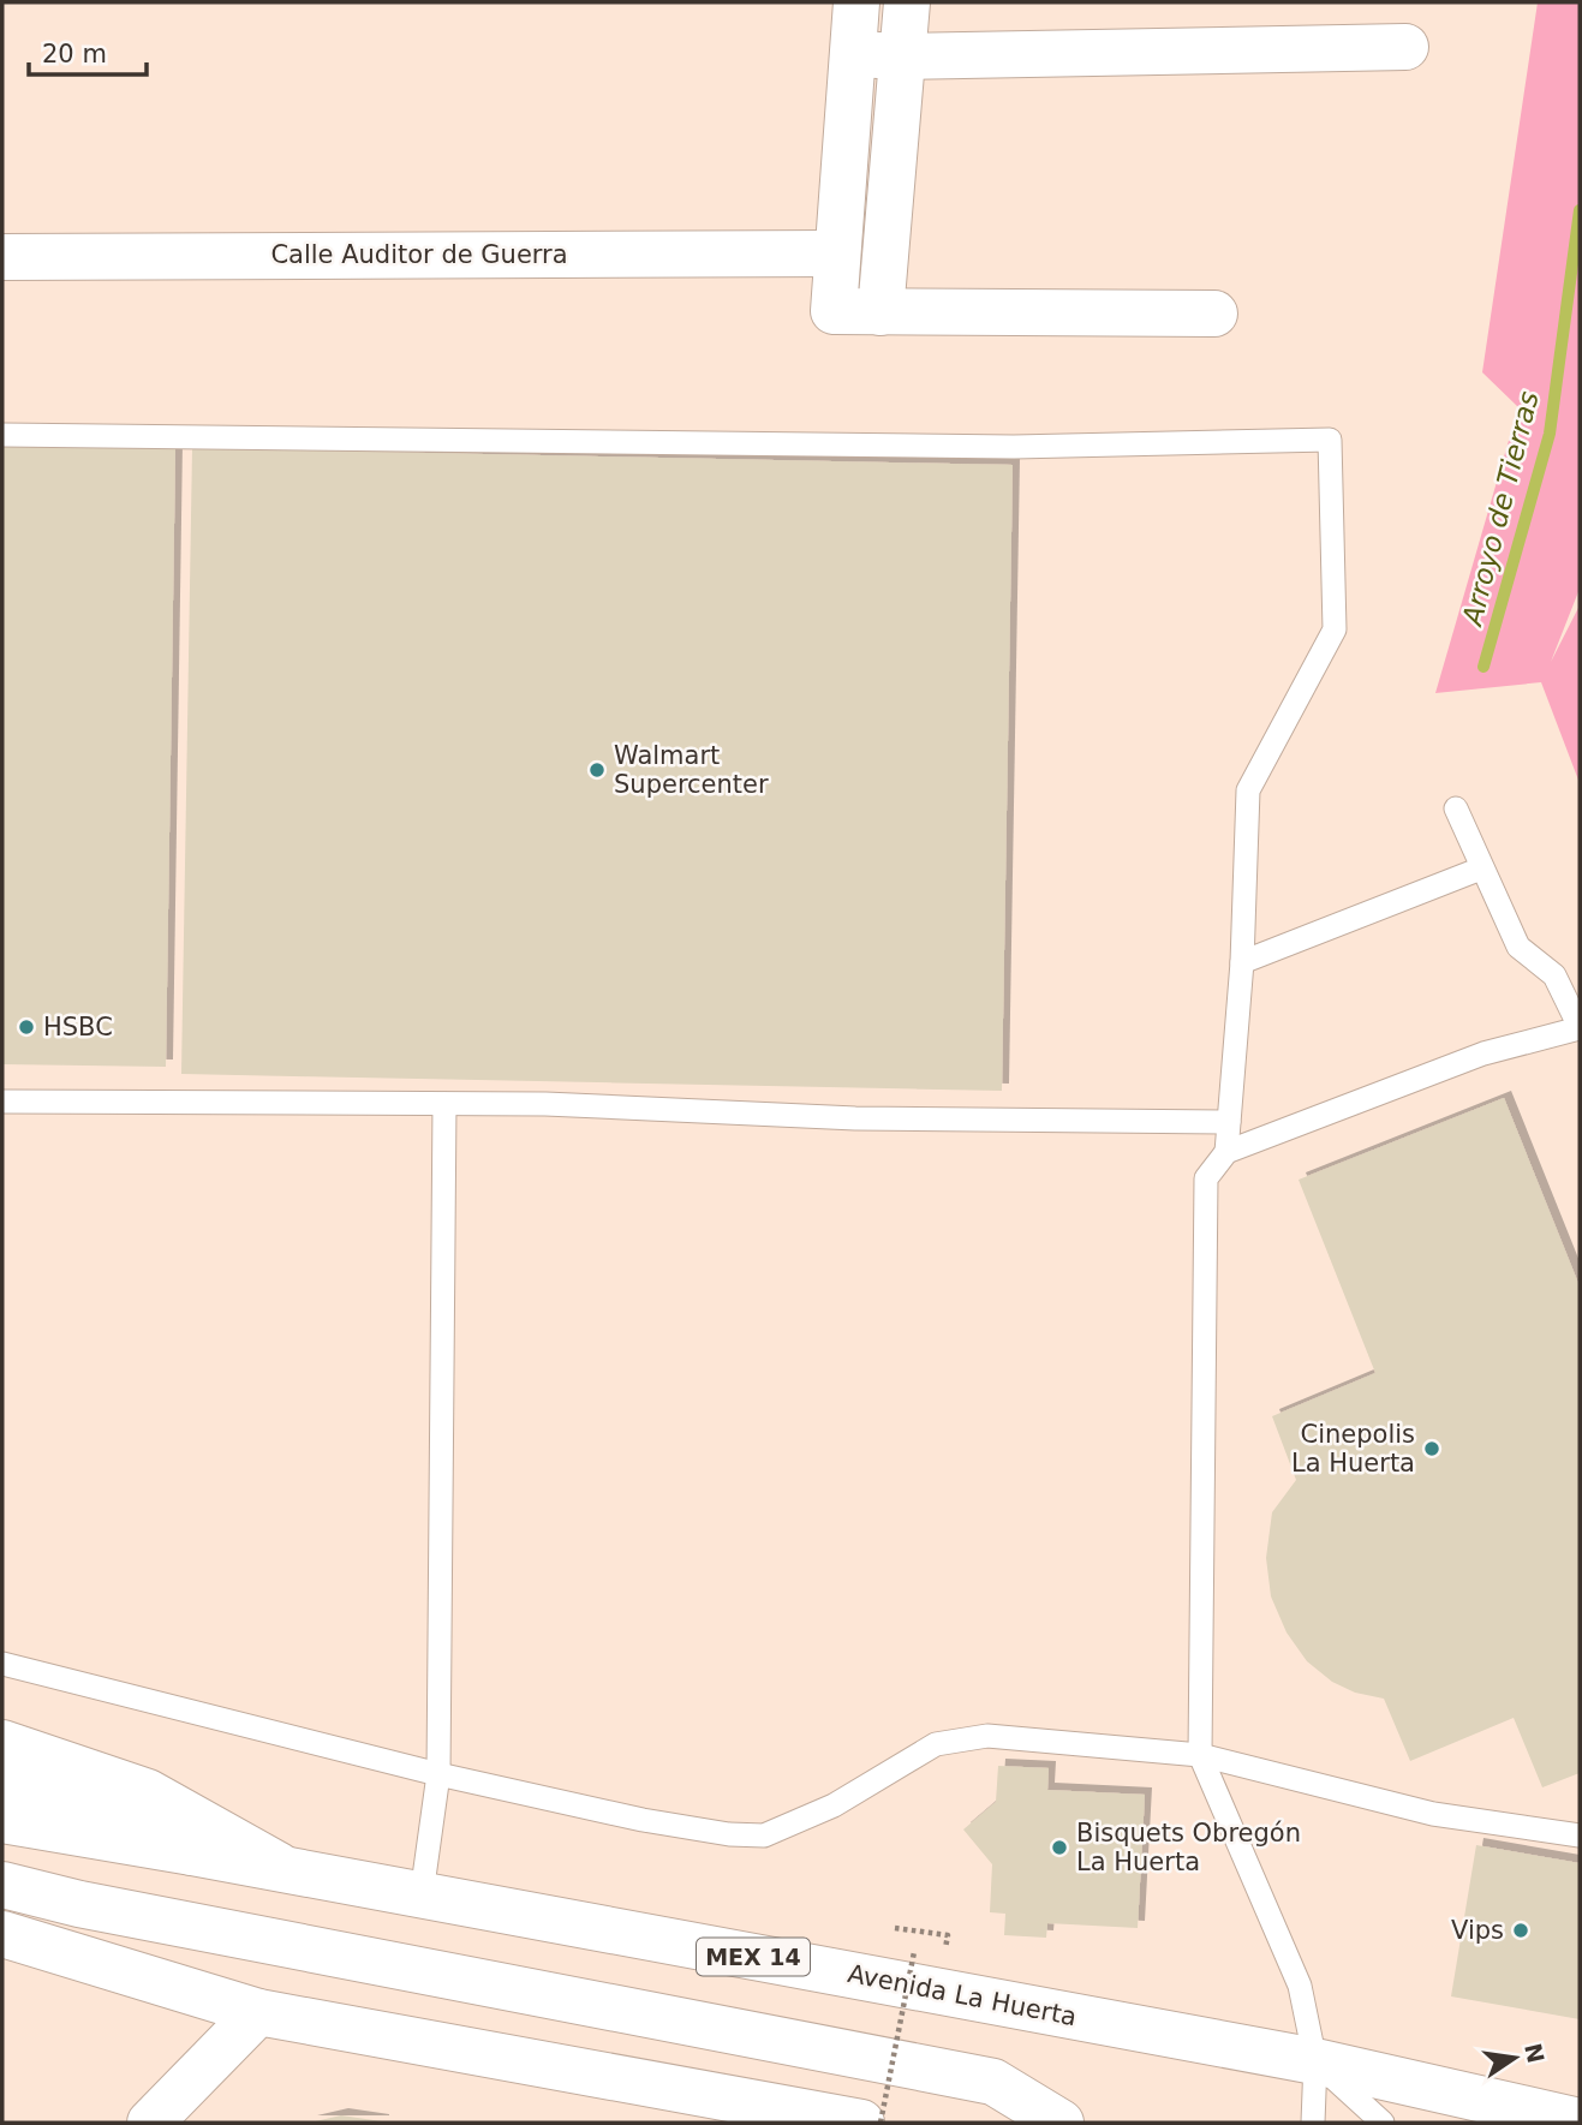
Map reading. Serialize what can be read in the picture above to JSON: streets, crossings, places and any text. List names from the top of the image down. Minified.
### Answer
{"streets":{"main road":["Calle Auditor de Guerra","MEX 14","Avenida La Huerta"]},"crossings":[["MEX 14","Avenida La Huerta"]],"water":["Arroyo de Tierras"],"places":["Walmart Supercenter","HSBC","Cinepolis La Huerta","Bisquets Obregón La Huerta","Vips"],"scale_bar":"20 m","north":"right"}
